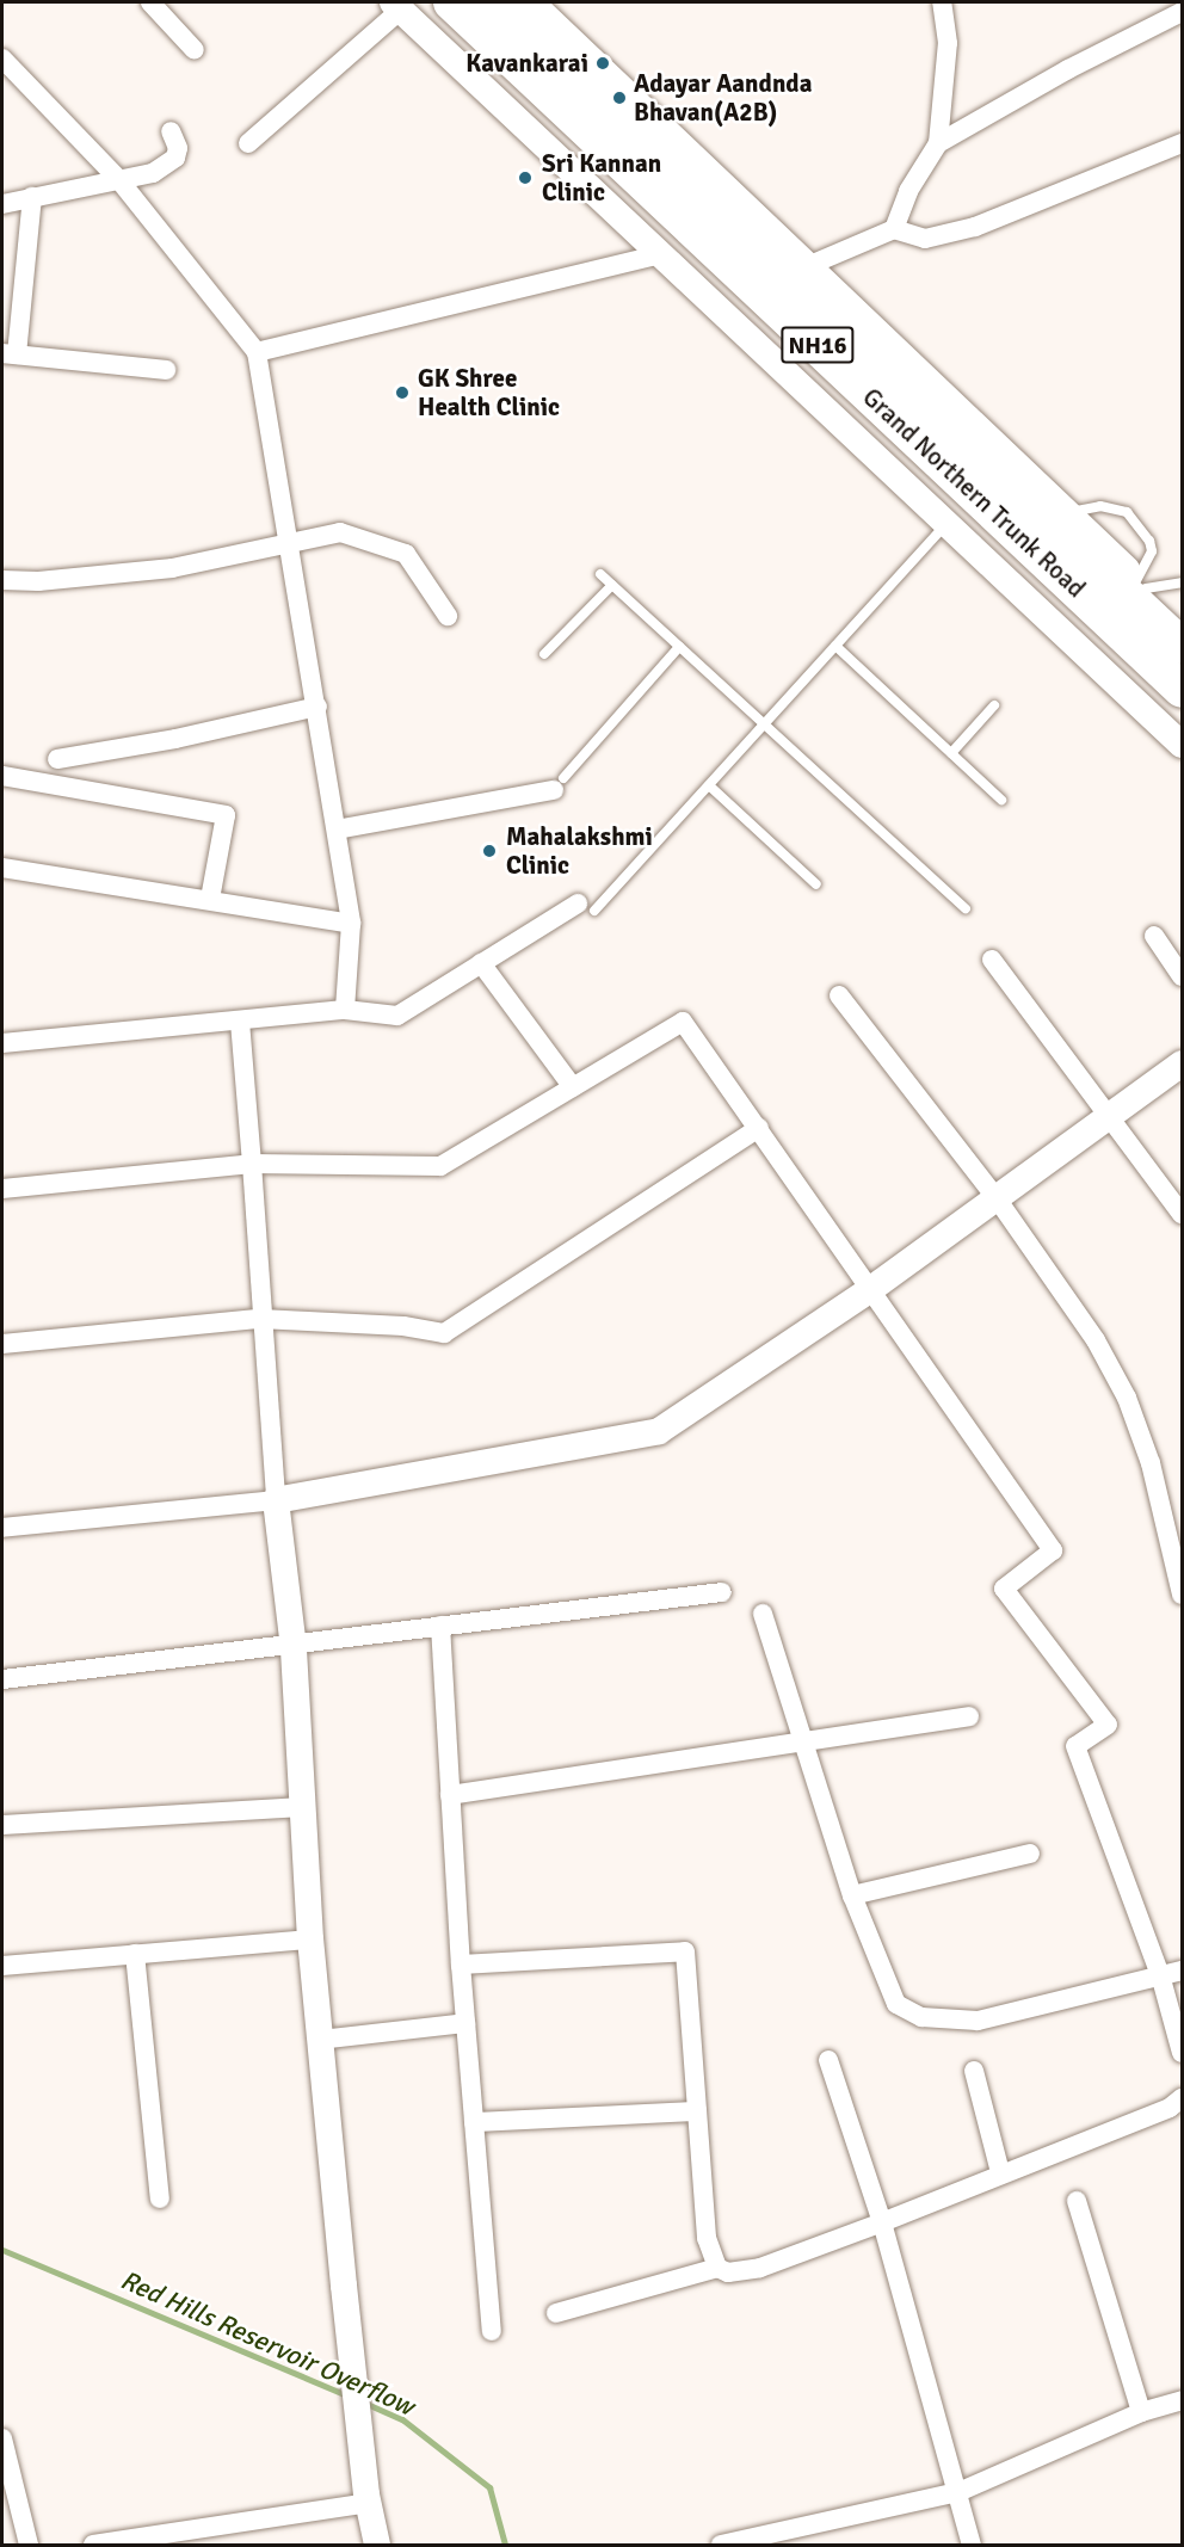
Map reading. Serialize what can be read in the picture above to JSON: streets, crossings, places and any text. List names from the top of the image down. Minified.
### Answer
{"streets":{"highway":["NH16","Grand Northern Trunk Road"]},"water":["Red Hills Reservoir Overflow"],"places":["Kavankarai","Adayar Aandnda Bhavan(A2B)","Sri Kannan Clinic","GK Shree Health Clinic","Mahalakshmi Clinic"]}
